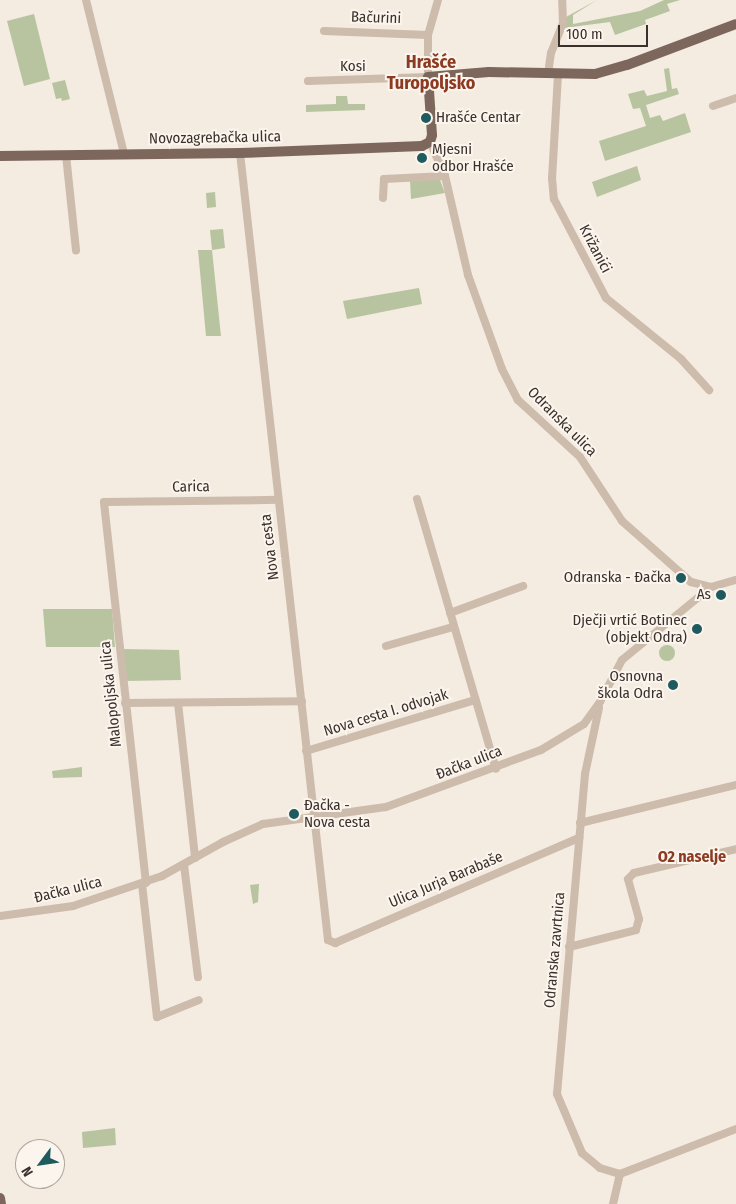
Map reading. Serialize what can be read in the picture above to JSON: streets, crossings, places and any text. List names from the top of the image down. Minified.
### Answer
{"streets":{"main road":["Novozagrebačka ulica"],"street":["Bačurini","Kosi","Križanići","Odranska ulica","Carica","Nova cesta","Malopoljska ulica","Nova cesta I. odvojak","Đačka ulica","Ulica Jurja Barabaše","Odranska zavrtnica"]},"crossings":[["Novozagrebačka ulica","Odranska ulica"],["Novozagrebačka ulica","Nova cesta"],["Odranska ulica","Đačka ulica"],["Carica","Nova cesta"],["Carica","Malopoljska ulica"],["Nova cesta","Nova cesta I. odvojak"],["Nova cesta","Đačka ulica"],["Nova cesta","Ulica Jurja Barabaše"],["Malopoljska ulica","Đačka ulica"],["Đačka ulica","Odranska zavrtnica"],["Ulica Jurja Barabaše","Odranska zavrtnica"]],"districts":["Hrašće Turopoljsko","O2 naselje"],"places":["Hrašće Centar","Mjesni odbor Hrašće","Odranska - Đačka","As","Dječji vrtić Botinec (objekt Odra)","Osnovna škola Odra","Đačka - Nova cesta"],"scale_bar":"100 m","north":"bottom left"}
